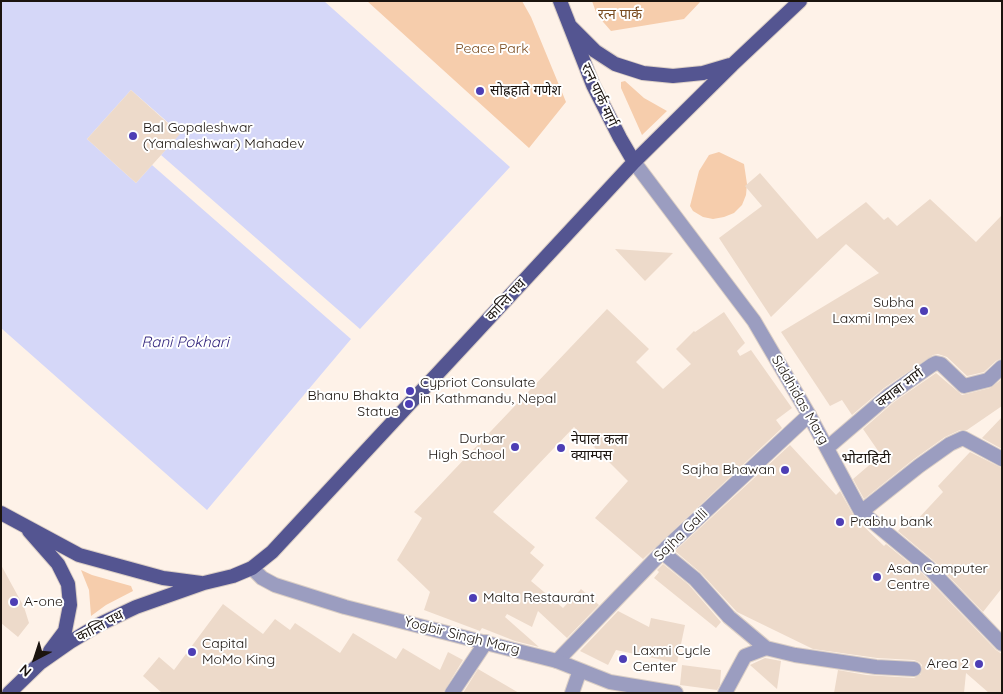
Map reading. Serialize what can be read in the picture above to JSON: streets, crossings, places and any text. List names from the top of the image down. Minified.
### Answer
{"streets":{"main road":["रत्न पार्क मार्ग","कान्ति पथ"],"street":["क्याबा मार्ग","Siddhidas Marg","Sajha Galli","Yogbir Singh Marg"]},"crossings":[["रत्न पार्क मार्ग","कान्ति पथ"],["रत्न पार्क मार्ग","Siddhidas Marg"],["कान्ति पथ","Siddhidas Marg"],["कान्ति पथ","Yogbir Singh Marg"],["क्याबा मार्ग","Siddhidas Marg"],["Siddhidas Marg","Sajha Galli"],["Sajha Galli","Yogbir Singh Marg"]],"districts":["भोटाहिटी"],"water":["Rani Pokhari"],"parks":["रत्न पार्क","Peace Park"],"places":["सोह्रहाते गणेश","Bal Gopaleshwar (Yamaleshwar) Mahadev","Subha Laxmi Impex","Cypriot Consulate in Kathmandu, Nepal","Bhanu Bhakta Statue","Durbar High School","नेपाल कला क्याम्पस","Sajha Bhawan","Prabhu bank","Asan Computer Centre","Malta Restaurant","A-one","Capital MoMo King","Laxmi Cycle Center","Area 2"],"north":"bottom left"}
